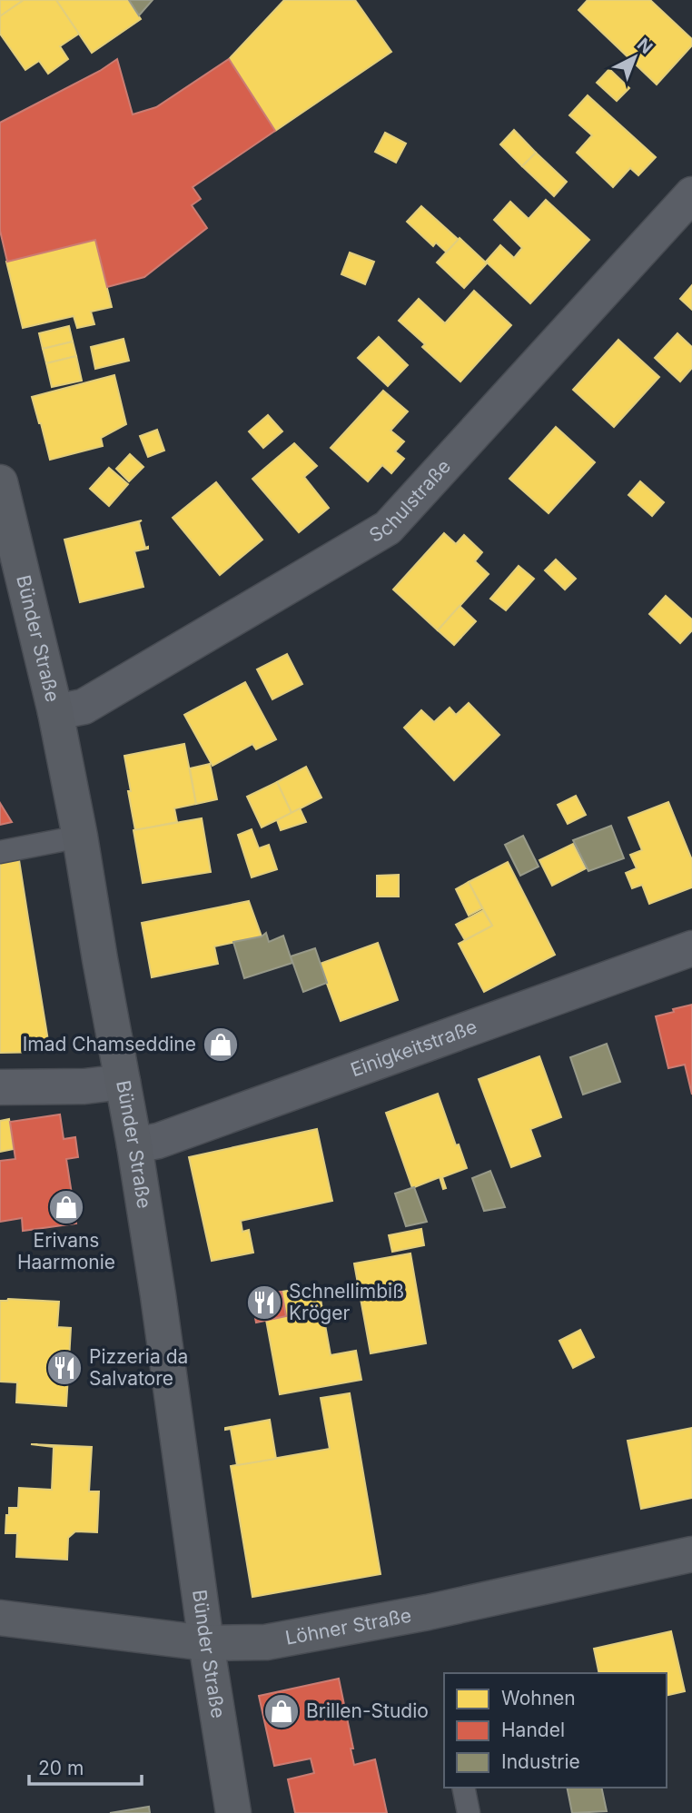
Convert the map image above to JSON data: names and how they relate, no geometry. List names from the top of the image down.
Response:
{
  "streets": {
    "main road": ["Bünder Straße", "Löhner Straße"],
    "street": ["Schulstraße", "Einigkeitstraße"]
  },
  "crossings": [
    ["Schulstraße", "Bünder Straße"],
    ["Bünder Straße", "Einigkeitstraße"],
    ["Bünder Straße", "Löhner Straße"]
  ],
  "places": {
    "shop": ["Imad Chamseddine", "Erivans Haarmonie", "Brillen-Studio"],
    "restaurant": ["Schnellimbiß Kröger", "Pizzeria da Salvatore"]
  },
  "legend": ["Wohnen", "Handel", "Industrie"],
  "scale_bar": "20 m",
  "north": "top right"
}
